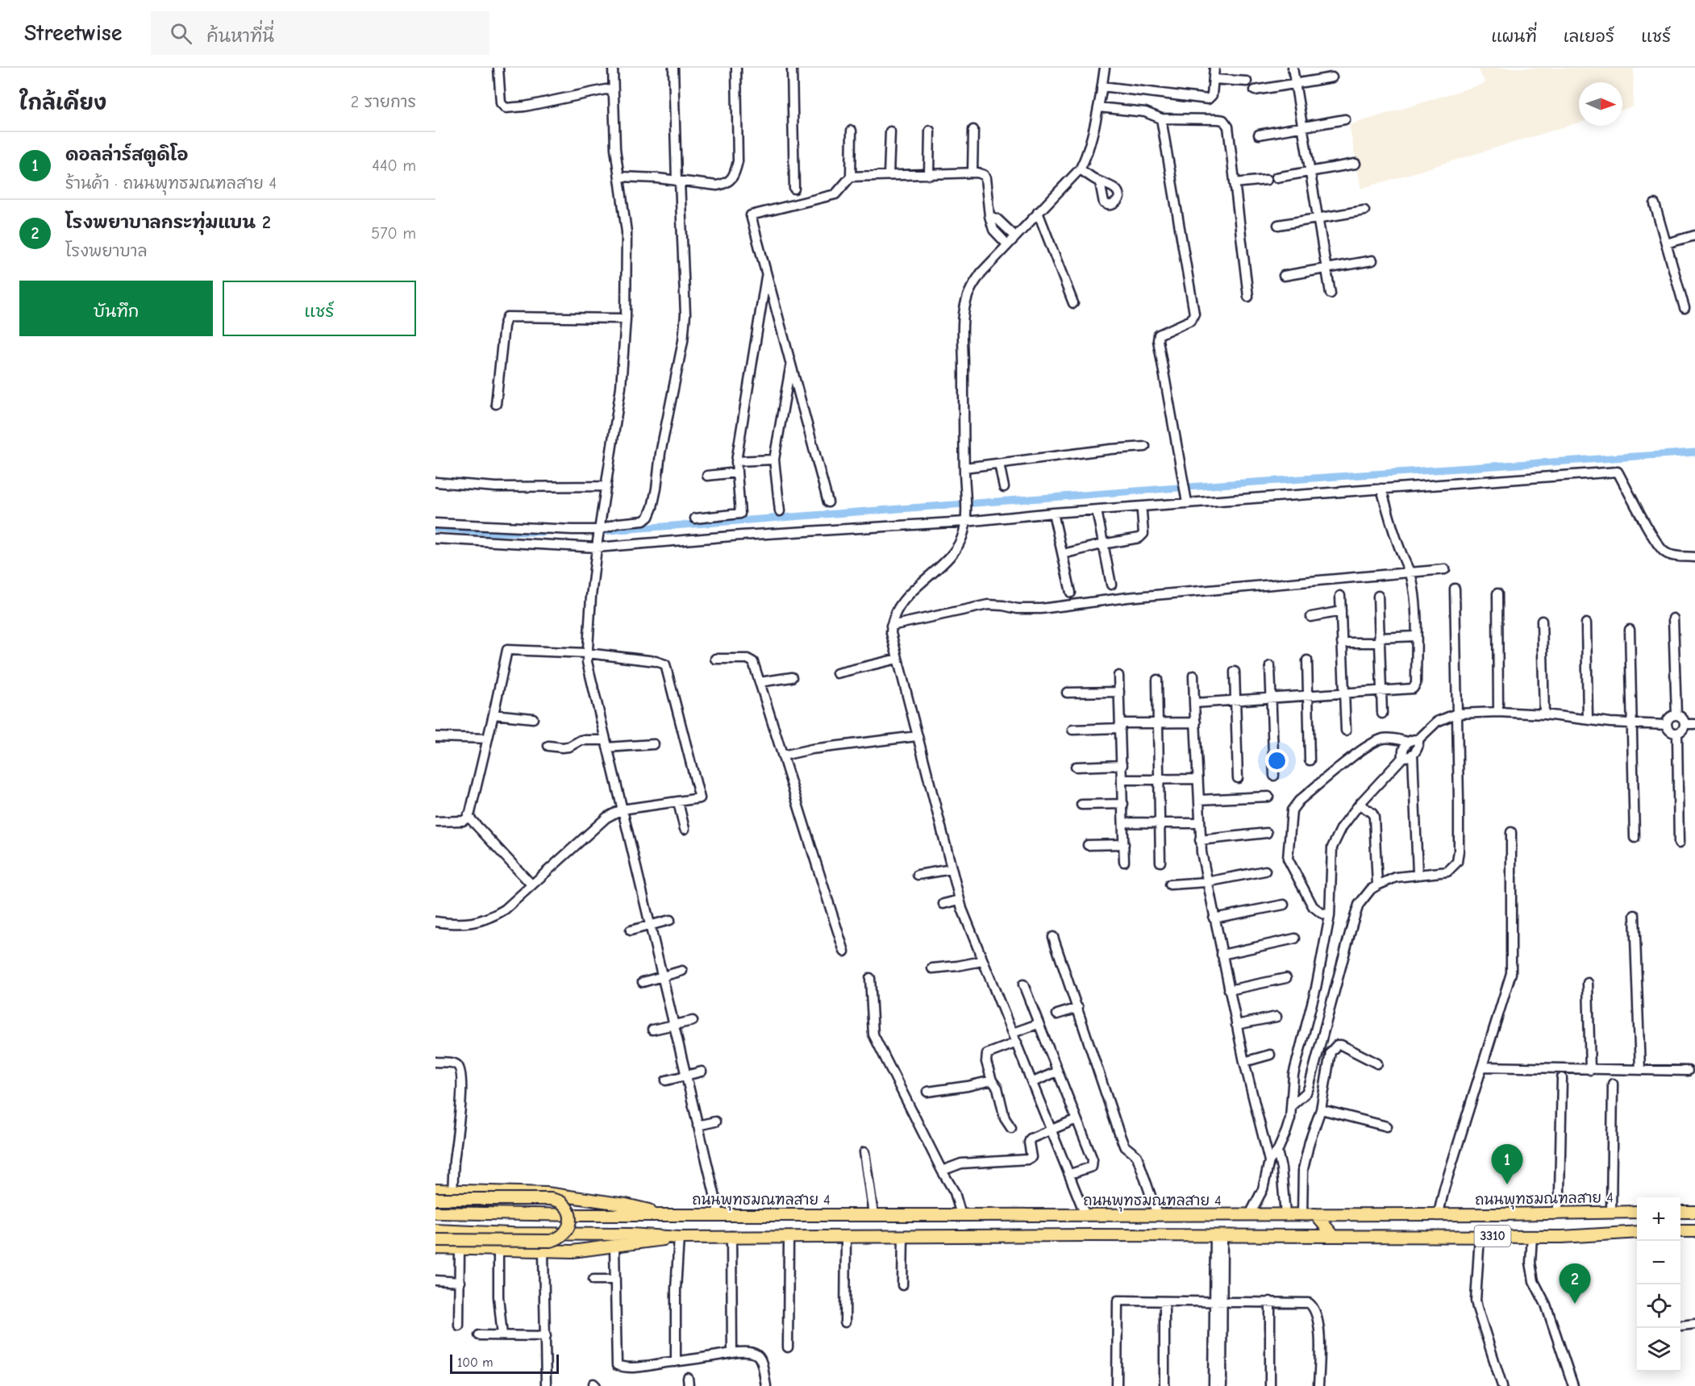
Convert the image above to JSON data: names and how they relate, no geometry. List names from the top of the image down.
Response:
{
  "streets": {
    "main road": ["ถนนพุทธมณฑลสาย 4", "3310"]
  },
  "scale_bar": "100 m",
  "north": "right",
  "page": {
    "header": "Streetwise",
    "search": "ค้นหาที่นี่",
    "nav": ["แผนที่", "เลเยอร์", "แชร์"],
    "heading": ["ใกล้เคียง", "2 รายการ"],
    "list": [
      {
        "mark": "1",
        "name": "ดอลล่าร์สตูดิโอ",
        "note": "ร้านค้า · ถนนพุทธมณฑลสาย 4",
        "value": "440 m"
      },
      {
        "mark": "2",
        "name": "โรงพยาบาลกระทุ่มแบน 2",
        "note": "โรงพยาบาล",
        "value": "570 m"
      }
    ],
    "buttons": ["บันทึก", "แชร์"],
    "pins": ["1", "2"],
    "map_buttons": ["+", "−"],
    "scale": "100 m"
  }
}
